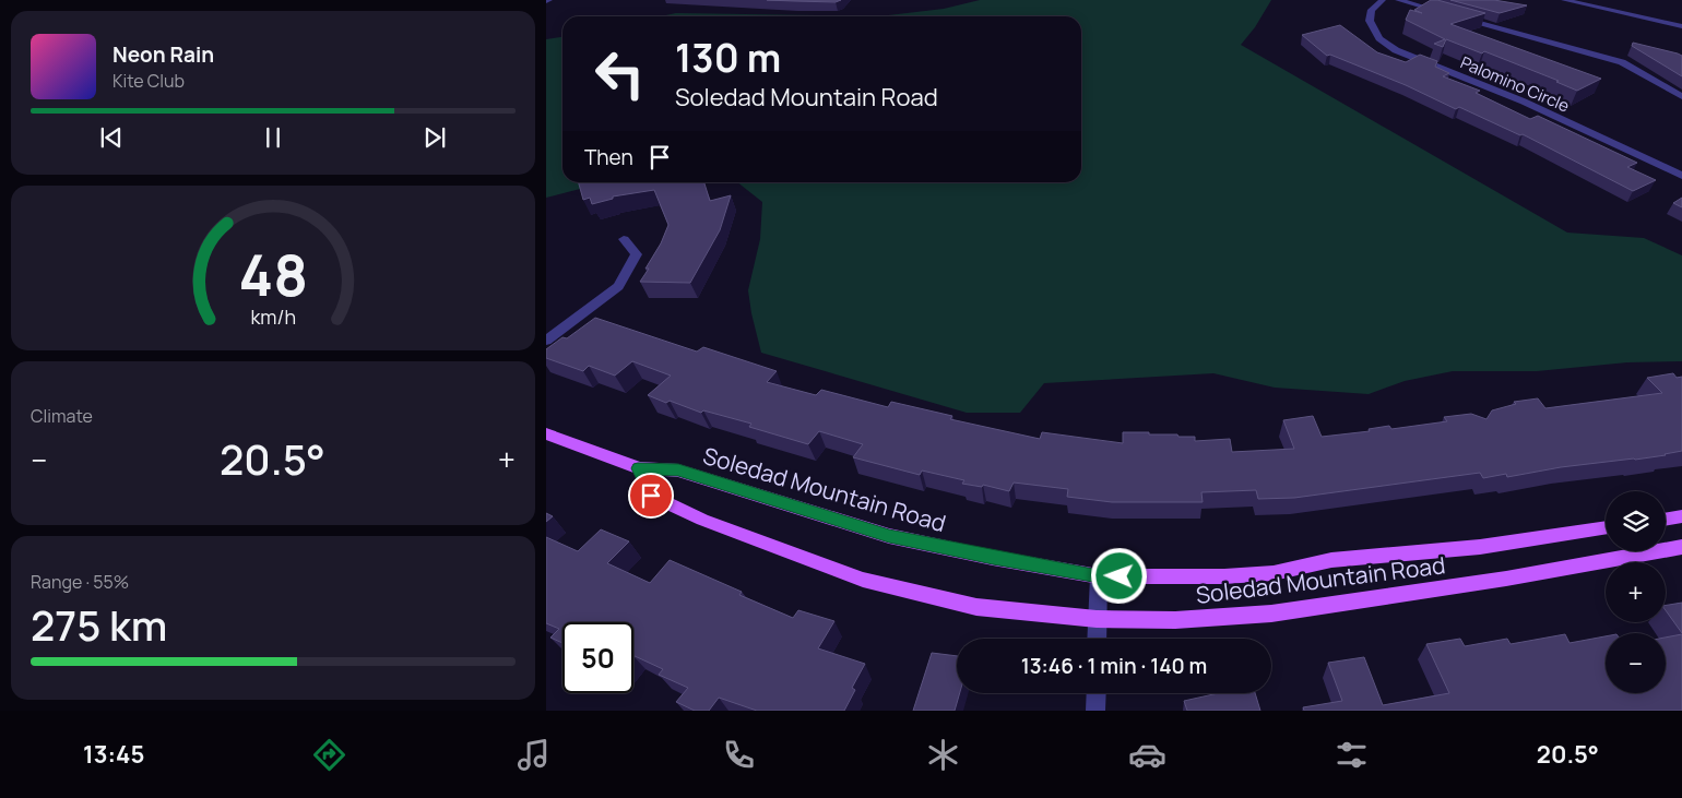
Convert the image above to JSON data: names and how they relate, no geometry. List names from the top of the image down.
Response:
{
  "streets": {
    "main road": ["Soledad Mountain Road"],
    "street": ["Palomino Circle"]
  },
  "page": {
    "turn": ["130 m", "Soledad Mountain Road"],
    "song": ["Neon Rain", "Kite Club"],
    "then": "Then",
    "tile": [
      "Climate",
      ["Range · 55%", "275 km"]
    ],
    "heat": ["−", "20.5°", "+"],
    "map_buttons": ["+", "−"],
    "limit": "50",
    "trip": "13:46 · 1 min · 140 m",
    "tabs": ["13:45", "20.5°"],
    "gauge": ["48", "km/h"]
  }
}
